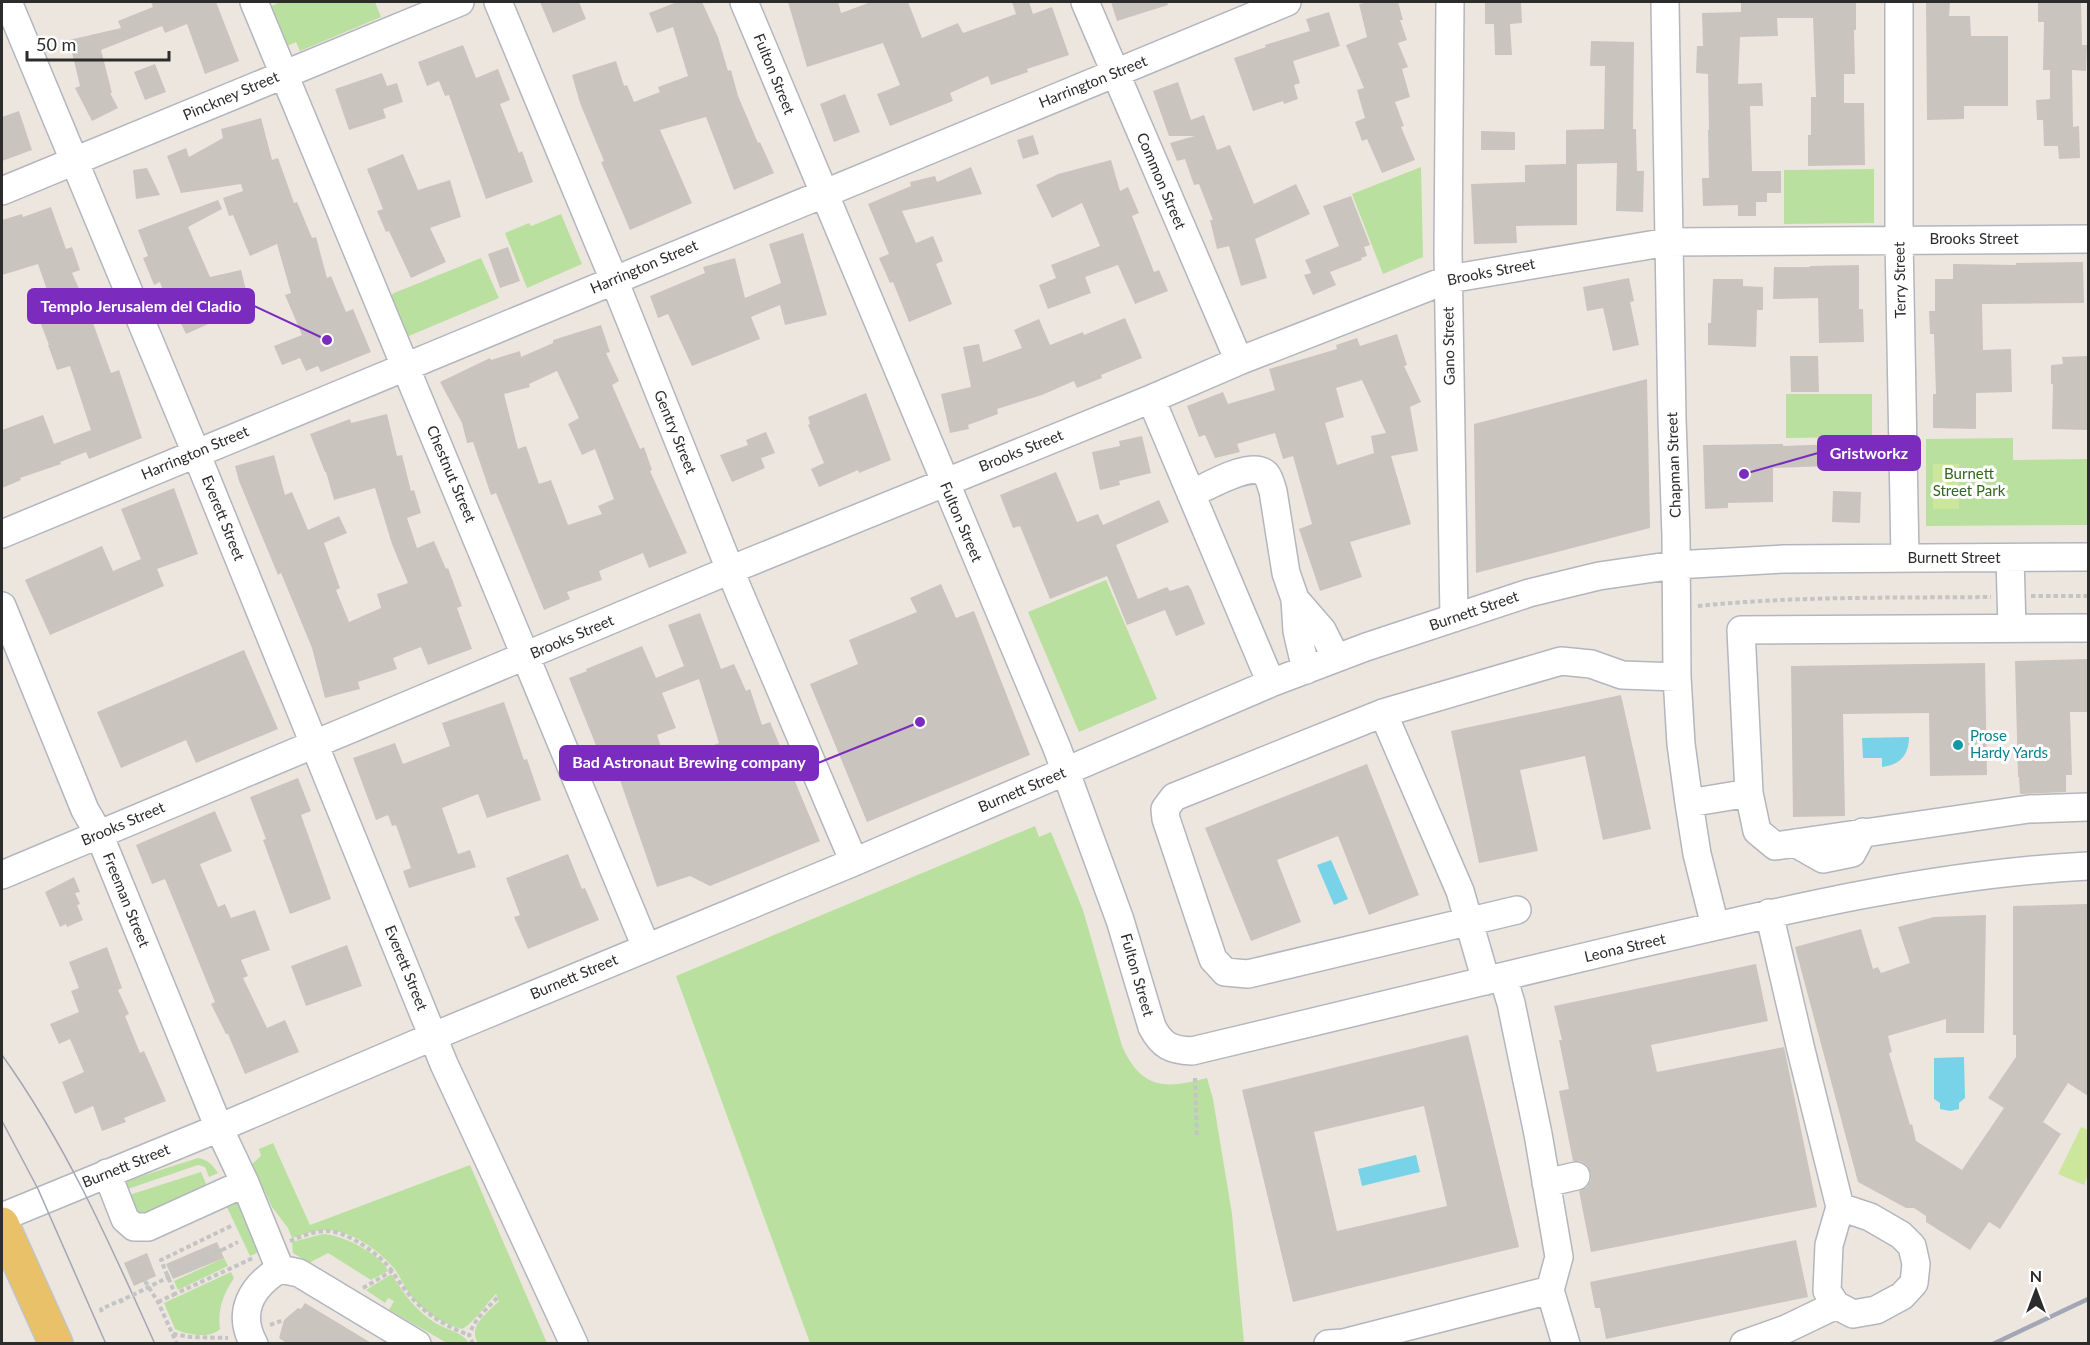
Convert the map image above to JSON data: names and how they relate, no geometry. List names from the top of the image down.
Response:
{
  "streets": {
    "street": [
      "Fulton Street",
      "Harrington Street",
      "Pinckney Street",
      "Common Street",
      "Brooks Street",
      "Terry Street",
      "Gano Street",
      "Gentry Street",
      "Chapman Street",
      "Chestnut Street",
      "Everett Street",
      "Burnett Street",
      "Freeman Street",
      "Leona Street"
    ]
  },
  "crossings": [
    ["Fulton Street", "Harrington Street"],
    ["Fulton Street", "Brooks Street"],
    ["Fulton Street", "Burnett Street"],
    ["Fulton Street", "Leona Street"],
    ["Harrington Street", "Common Street"],
    ["Harrington Street", "Gentry Street"],
    ["Harrington Street", "Chestnut Street"],
    ["Harrington Street", "Everett Street"],
    ["Pinckney Street", "Chestnut Street"],
    ["Pinckney Street", "Everett Street"],
    ["Common Street", "Brooks Street"],
    ["Brooks Street", "Terry Street"],
    ["Brooks Street", "Gano Street"],
    ["Brooks Street", "Gentry Street"],
    ["Brooks Street", "Chapman Street"],
    ["Brooks Street", "Chestnut Street"],
    ["Brooks Street", "Everett Street"],
    ["Brooks Street", "Freeman Street"],
    ["Terry Street", "Burnett Street"],
    ["Gano Street", "Burnett Street"],
    ["Gentry Street", "Burnett Street"],
    ["Chapman Street", "Burnett Street"],
    ["Chapman Street", "Leona Street"],
    ["Chestnut Street", "Burnett Street"],
    ["Everett Street", "Burnett Street"],
    ["Burnett Street", "Freeman Street"]
  ],
  "parks": ["Burnett Street Park"],
  "places": [
    "Templo Jerusalem del Cladio",
    "Gristworkz",
    "Bad Astronaut Brewing company",
    "Prose Hardy Yards"
  ],
  "scale_bar": "50 m",
  "north": "top"
}
